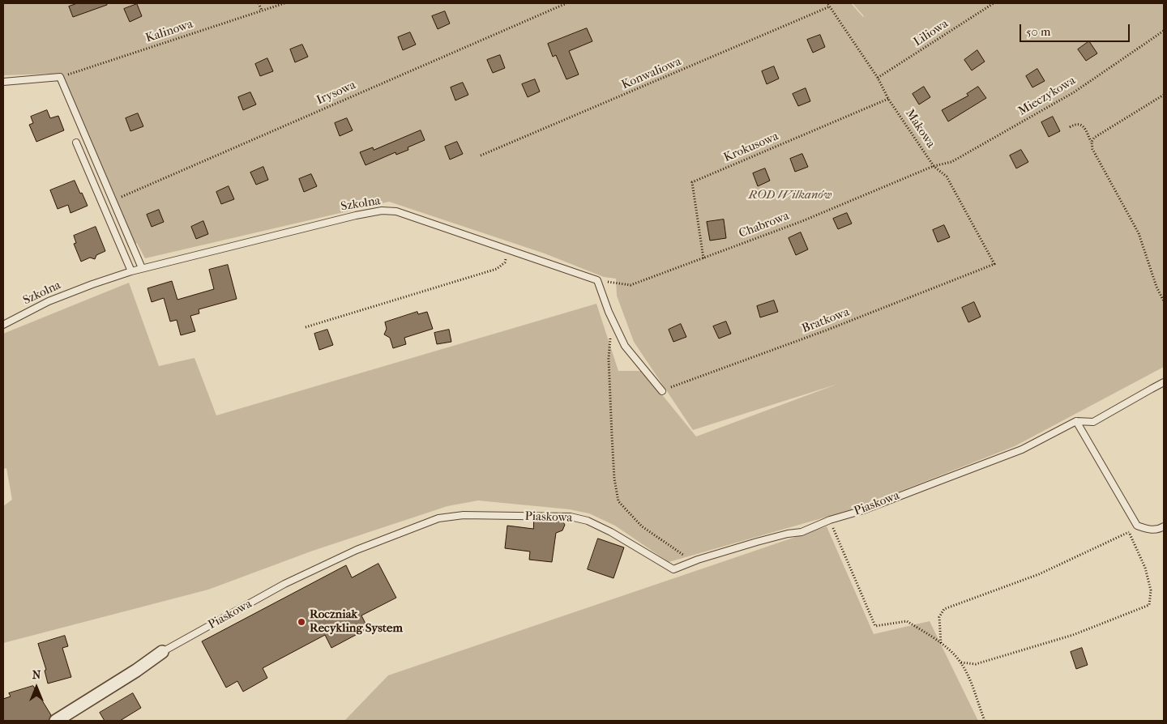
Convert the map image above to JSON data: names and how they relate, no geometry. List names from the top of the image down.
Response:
{
  "streets": {
    "street": ["Piaskowa"],
    "lane": ["Szkolna"],
    "path": [
      "Kalinowa",
      "Liliowa",
      "Konwaliowa",
      "Irysowa",
      "Mieczykowa",
      "Makowa",
      "Krokusowa",
      "Chabrowa",
      "Bratkowa"
    ]
  },
  "crossings": [
    ["Liliowa", "Makowa"],
    ["Konwaliowa", "Makowa"],
    ["Mieczykowa", "Makowa"],
    ["Mieczykowa", "Chabrowa"],
    ["Makowa", "Krokusowa"],
    ["Makowa", "Chabrowa"],
    ["Makowa", "Bratkowa"],
    ["Krokusowa", "Chabrowa"],
    ["Szkolna", "Chabrowa"]
  ],
  "parks": ["ROD Wilkanów"],
  "places": ["Roczniak Recykling System"],
  "scale_bar": "50 m",
  "north": "top"
}
